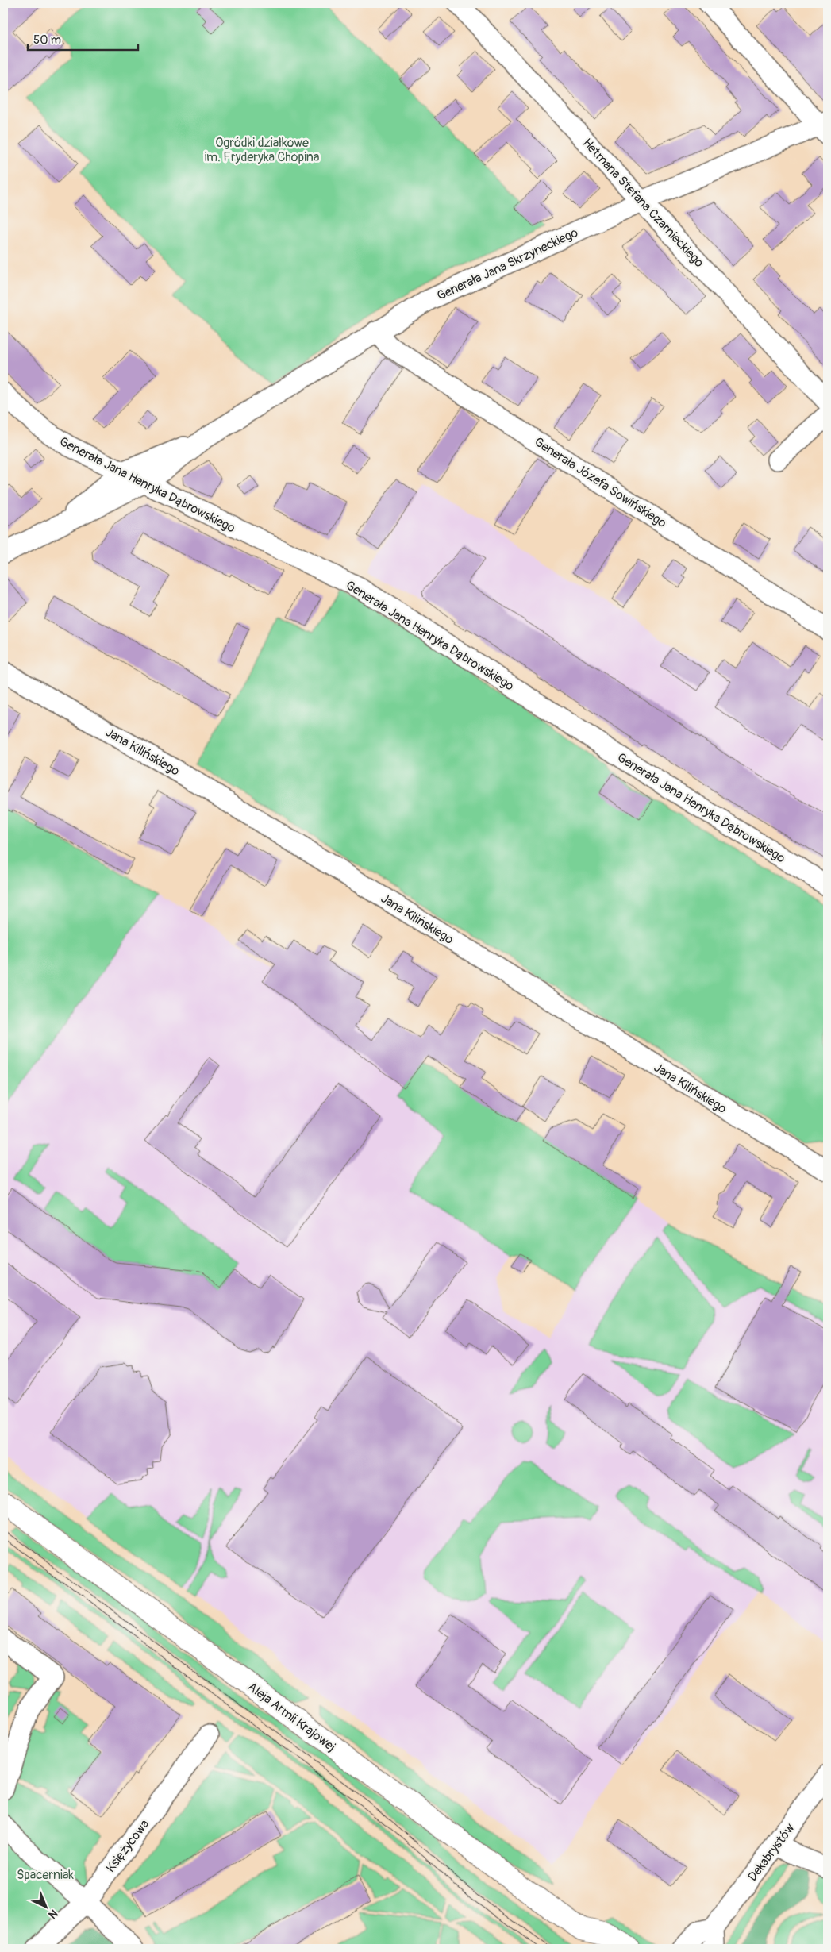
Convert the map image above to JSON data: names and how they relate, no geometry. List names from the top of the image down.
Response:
{
  "streets": {
    "main road": ["Aleja Armii Krajowej"],
    "street": [
      "Hetmana Stefana Czarnieckiego",
      "Generała Jana Skrzyneckiego",
      "Generała Józefa Sowińskiego",
      "Generała Jana Henryka Dąbrowskiego",
      "Jana Kilińskiego",
      "Księżycowa",
      "Dekabrystów"
    ]
  },
  "crossings": [
    ["Hetmana Stefana Czarnieckiego", "Generała Jana Skrzyneckiego"],
    ["Generała Jana Skrzyneckiego", "Generała Józefa Sowińskiego"],
    ["Generała Jana Skrzyneckiego", "Generała Jana Henryka Dąbrowskiego"]
  ],
  "parks": ["Ogródki działkowe im. Fryderyka Chopina", "Spacerniak"],
  "scale_bar": "50 m",
  "north": "bottom right"
}
